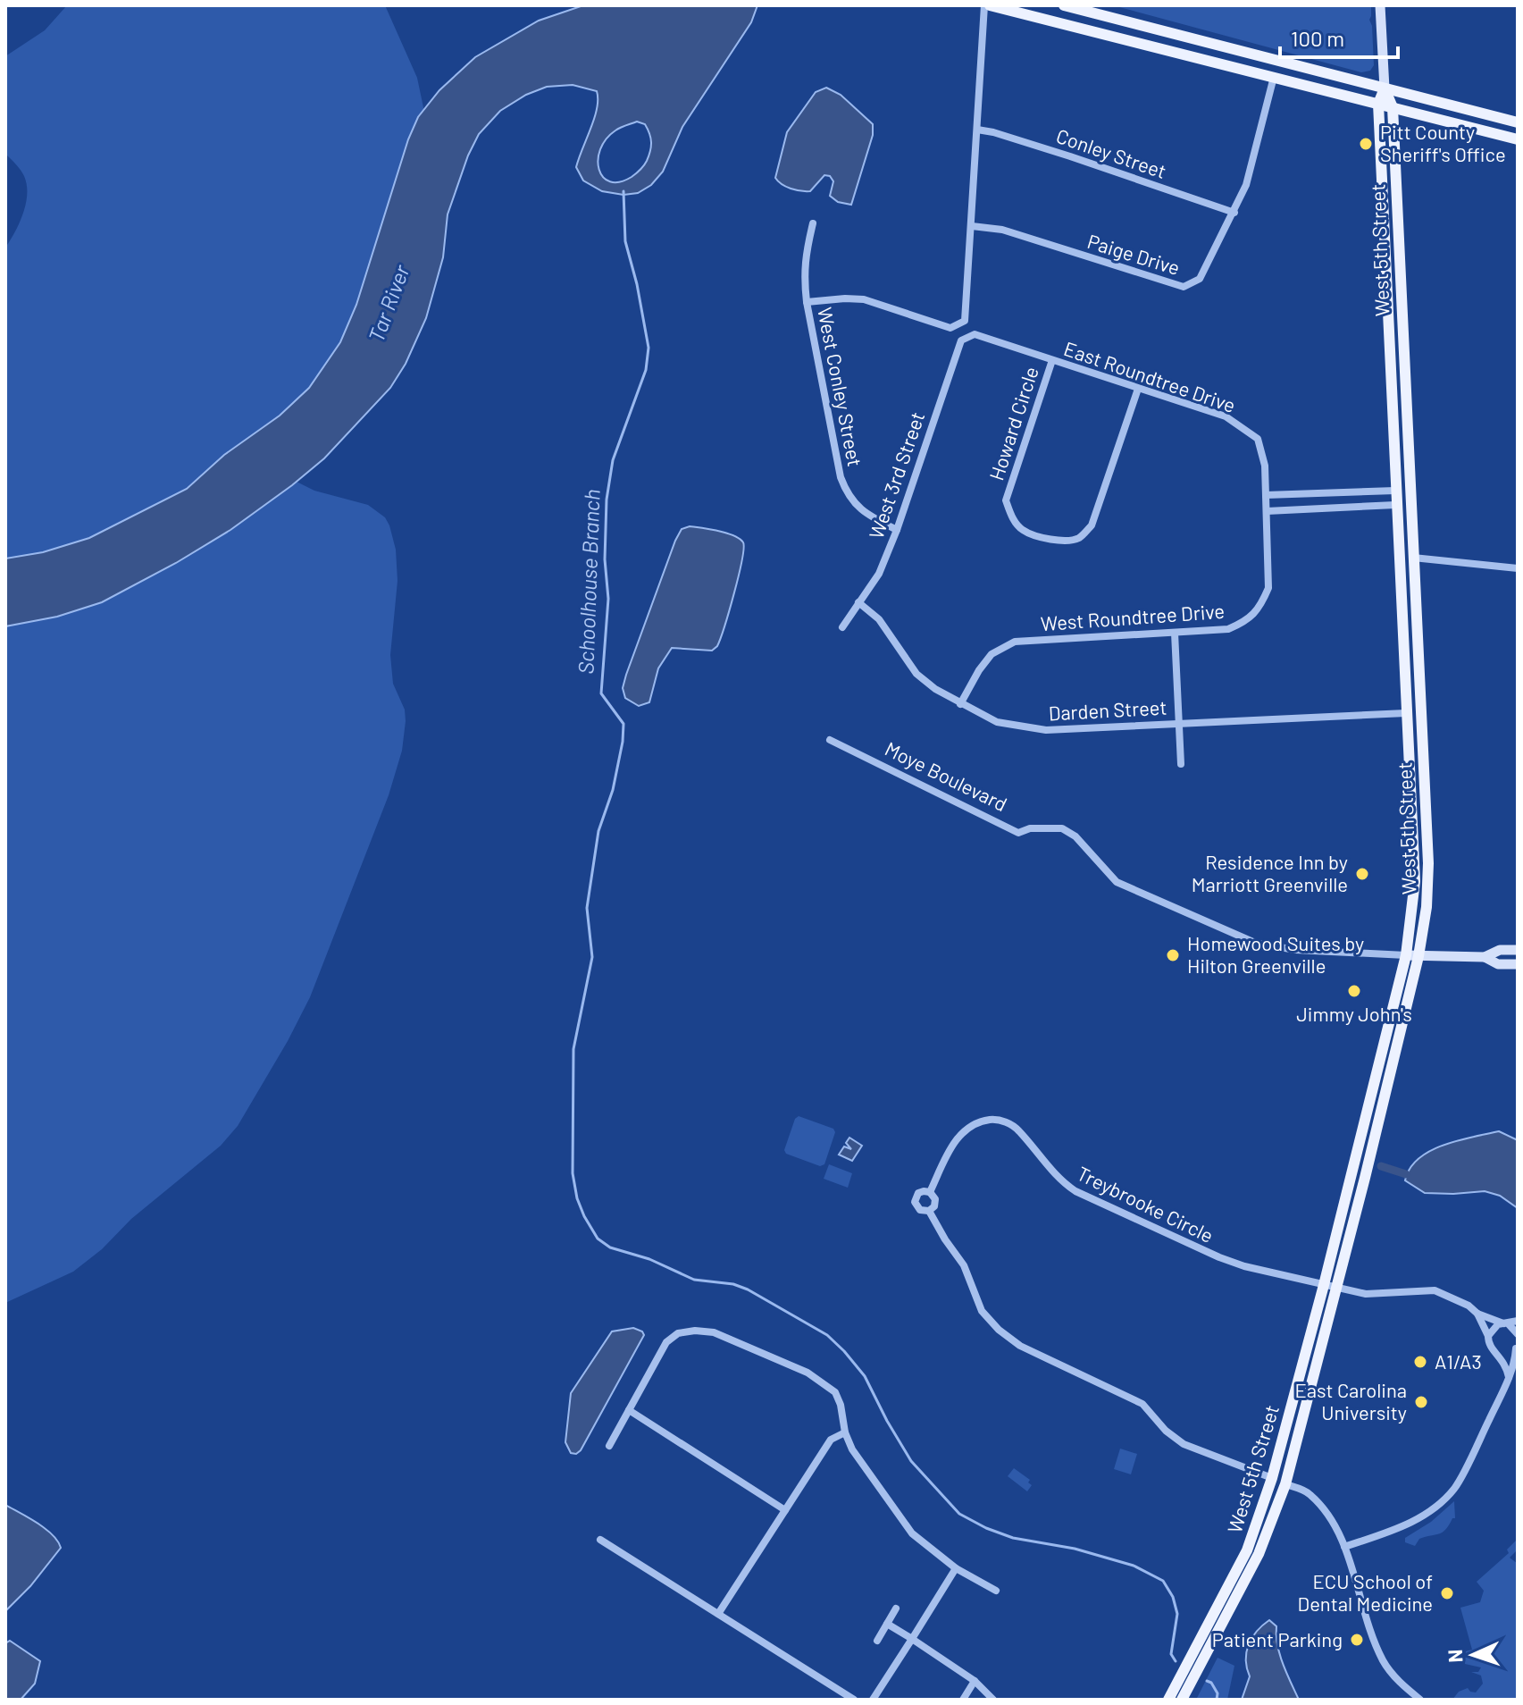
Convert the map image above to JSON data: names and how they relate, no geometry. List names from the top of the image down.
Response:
{
  "streets": {
    "main road": ["West 5th Street"],
    "street": [
      "Conley Street",
      "Paige Drive",
      "East Roundtree Drive",
      "West Conley Street",
      "Howard Circle",
      "West 3rd Street",
      "West Roundtree Drive",
      "Darden Street",
      "Moye Boulevard",
      "Treybrooke Circle"
    ]
  },
  "crossings": [
    ["Conley Street", "Paige Drive"],
    ["West 5th Street", "Darden Street"],
    ["West 5th Street", "Moye Boulevard"],
    ["West 5th Street", "Treybrooke Circle"],
    ["East Roundtree Drive", "Howard Circle"],
    ["East Roundtree Drive", "West 3rd Street"],
    ["East Roundtree Drive", "West Roundtree Drive"],
    ["West Conley Street", "West 3rd Street"],
    ["West 3rd Street", "Darden Street"],
    ["West Roundtree Drive", "Darden Street"]
  ],
  "water": ["Tar River", "Schoolhouse Branch"],
  "places": [
    "Pitt County Sheriff's Office",
    "Residence Inn by Marriott Greenville",
    "Homewood Suites by Hilton Greenville",
    "Jimmy John's",
    "A1/A3",
    "East Carolina University",
    "ECU School of Dental Medicine",
    "Patient Parking"
  ],
  "scale_bar": "100 m",
  "north": "left"
}
